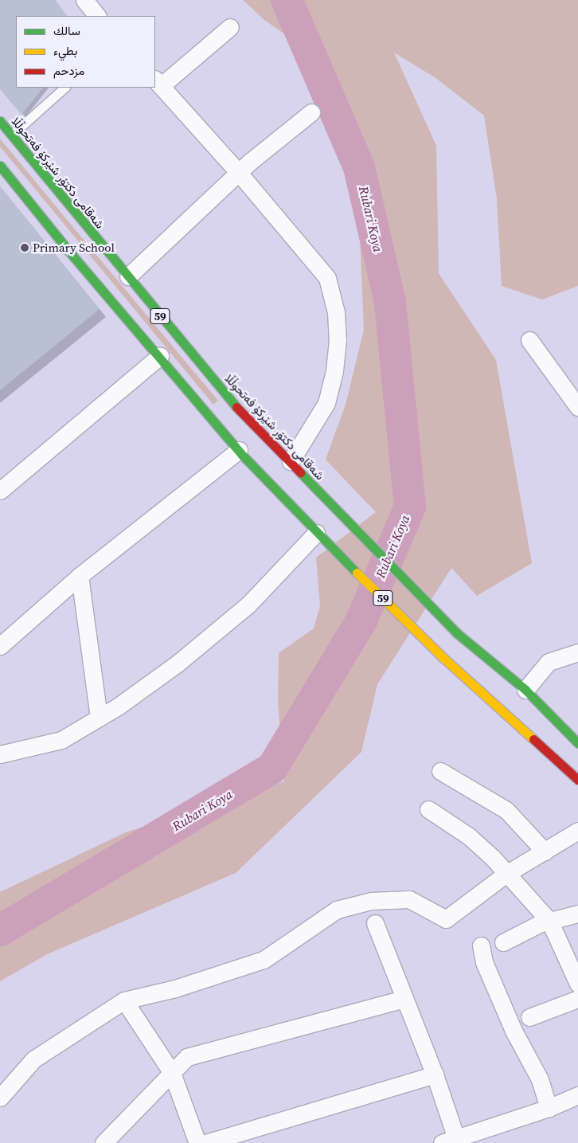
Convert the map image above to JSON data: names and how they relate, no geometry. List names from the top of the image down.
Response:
{
  "streets": {
    "main road": ["شەقامی دکتۆر شێرکۆ فەتحوڵڵا", "59"]
  },
  "crossings": [
    ["شەقامی دکتۆر شێرکۆ فەتحوڵڵا", "59"]
  ],
  "water": ["Rubari Koya"],
  "places": ["Primary School"],
  "legend": ["سالك", "بطيء", "مزدحم"]
}
